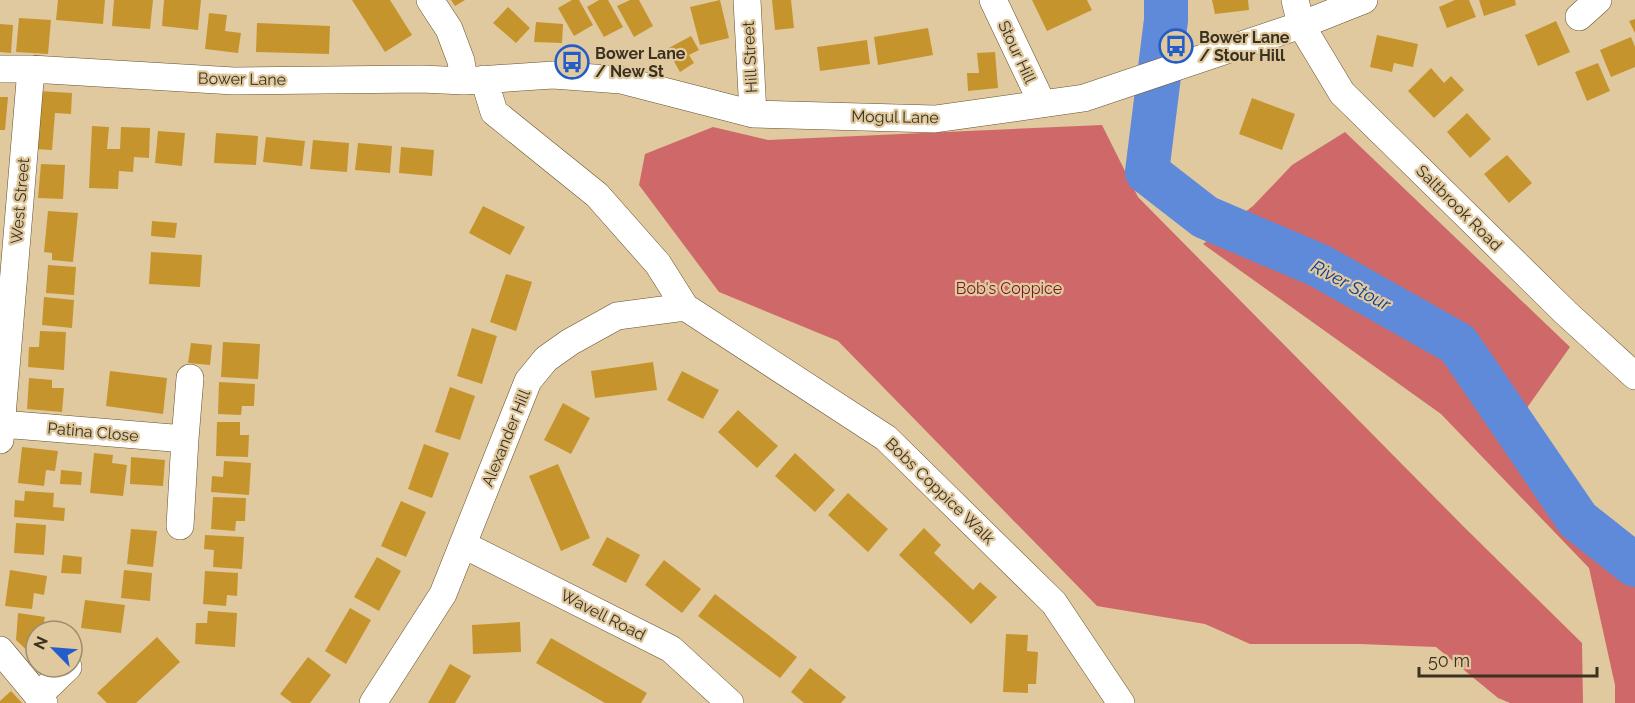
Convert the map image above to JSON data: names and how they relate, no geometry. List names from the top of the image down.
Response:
{
  "streets": {
    "street": [
      "Stour Hill",
      "Hill Street",
      "Bower Lane",
      "Mogul Lane",
      "West Street",
      "Saltbrook Road",
      "Patina Close",
      "Alexander Hill",
      "Bobs Coppice Walk",
      "Wavell Road"
    ]
  },
  "crossings": [
    ["Stour Hill", "Mogul Lane"],
    ["Hill Street", "Mogul Lane"],
    ["Bower Lane", "Mogul Lane"],
    ["Bower Lane", "West Street"],
    ["Mogul Lane", "Saltbrook Road"],
    ["West Street", "Patina Close"],
    ["Alexander Hill", "Bobs Coppice Walk"],
    ["Alexander Hill", "Wavell Road"]
  ],
  "water": ["River Stour"],
  "parks": ["Bob's Coppice"],
  "places": {
    "bus stop": ["Bower Lane / Stour Hill", "Bower Lane / New St"]
  },
  "scale_bar": "50 m",
  "north": "top left"
}
